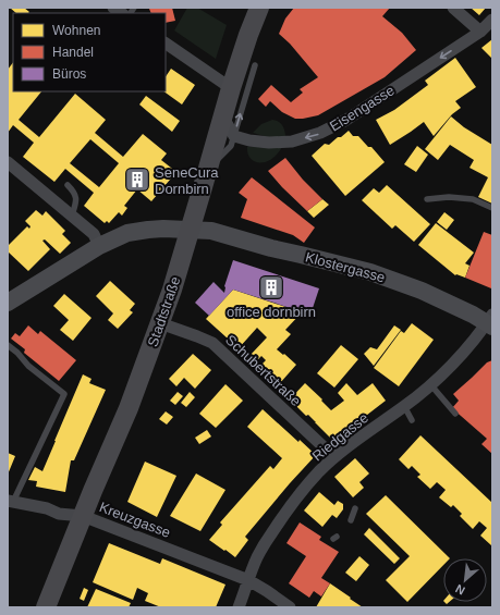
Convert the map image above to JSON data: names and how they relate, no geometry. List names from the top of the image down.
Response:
{
  "streets": {
    "main road": ["Stadtstraße"],
    "street": [
      "Eisengasse",
      "Klostergasse",
      "Schubertstraße",
      "Riedgasse",
      "Kreuzgasse"
    ]
  },
  "crossings": [
    ["Klostergasse", "Stadtstraße"],
    ["Klostergasse", "Riedgasse"],
    ["Stadtstraße", "Schubertstraße"],
    ["Stadtstraße", "Kreuzgasse"],
    ["Schubertstraße", "Riedgasse"],
    ["Riedgasse", "Kreuzgasse"]
  ],
  "one_way": ["Eisengasse"],
  "places": {
    "building": ["SeneCura Dornbirn", "office dornbirn"]
  },
  "legend": ["Wohnen", "Handel", "Büros"],
  "north": "bottom left"
}
